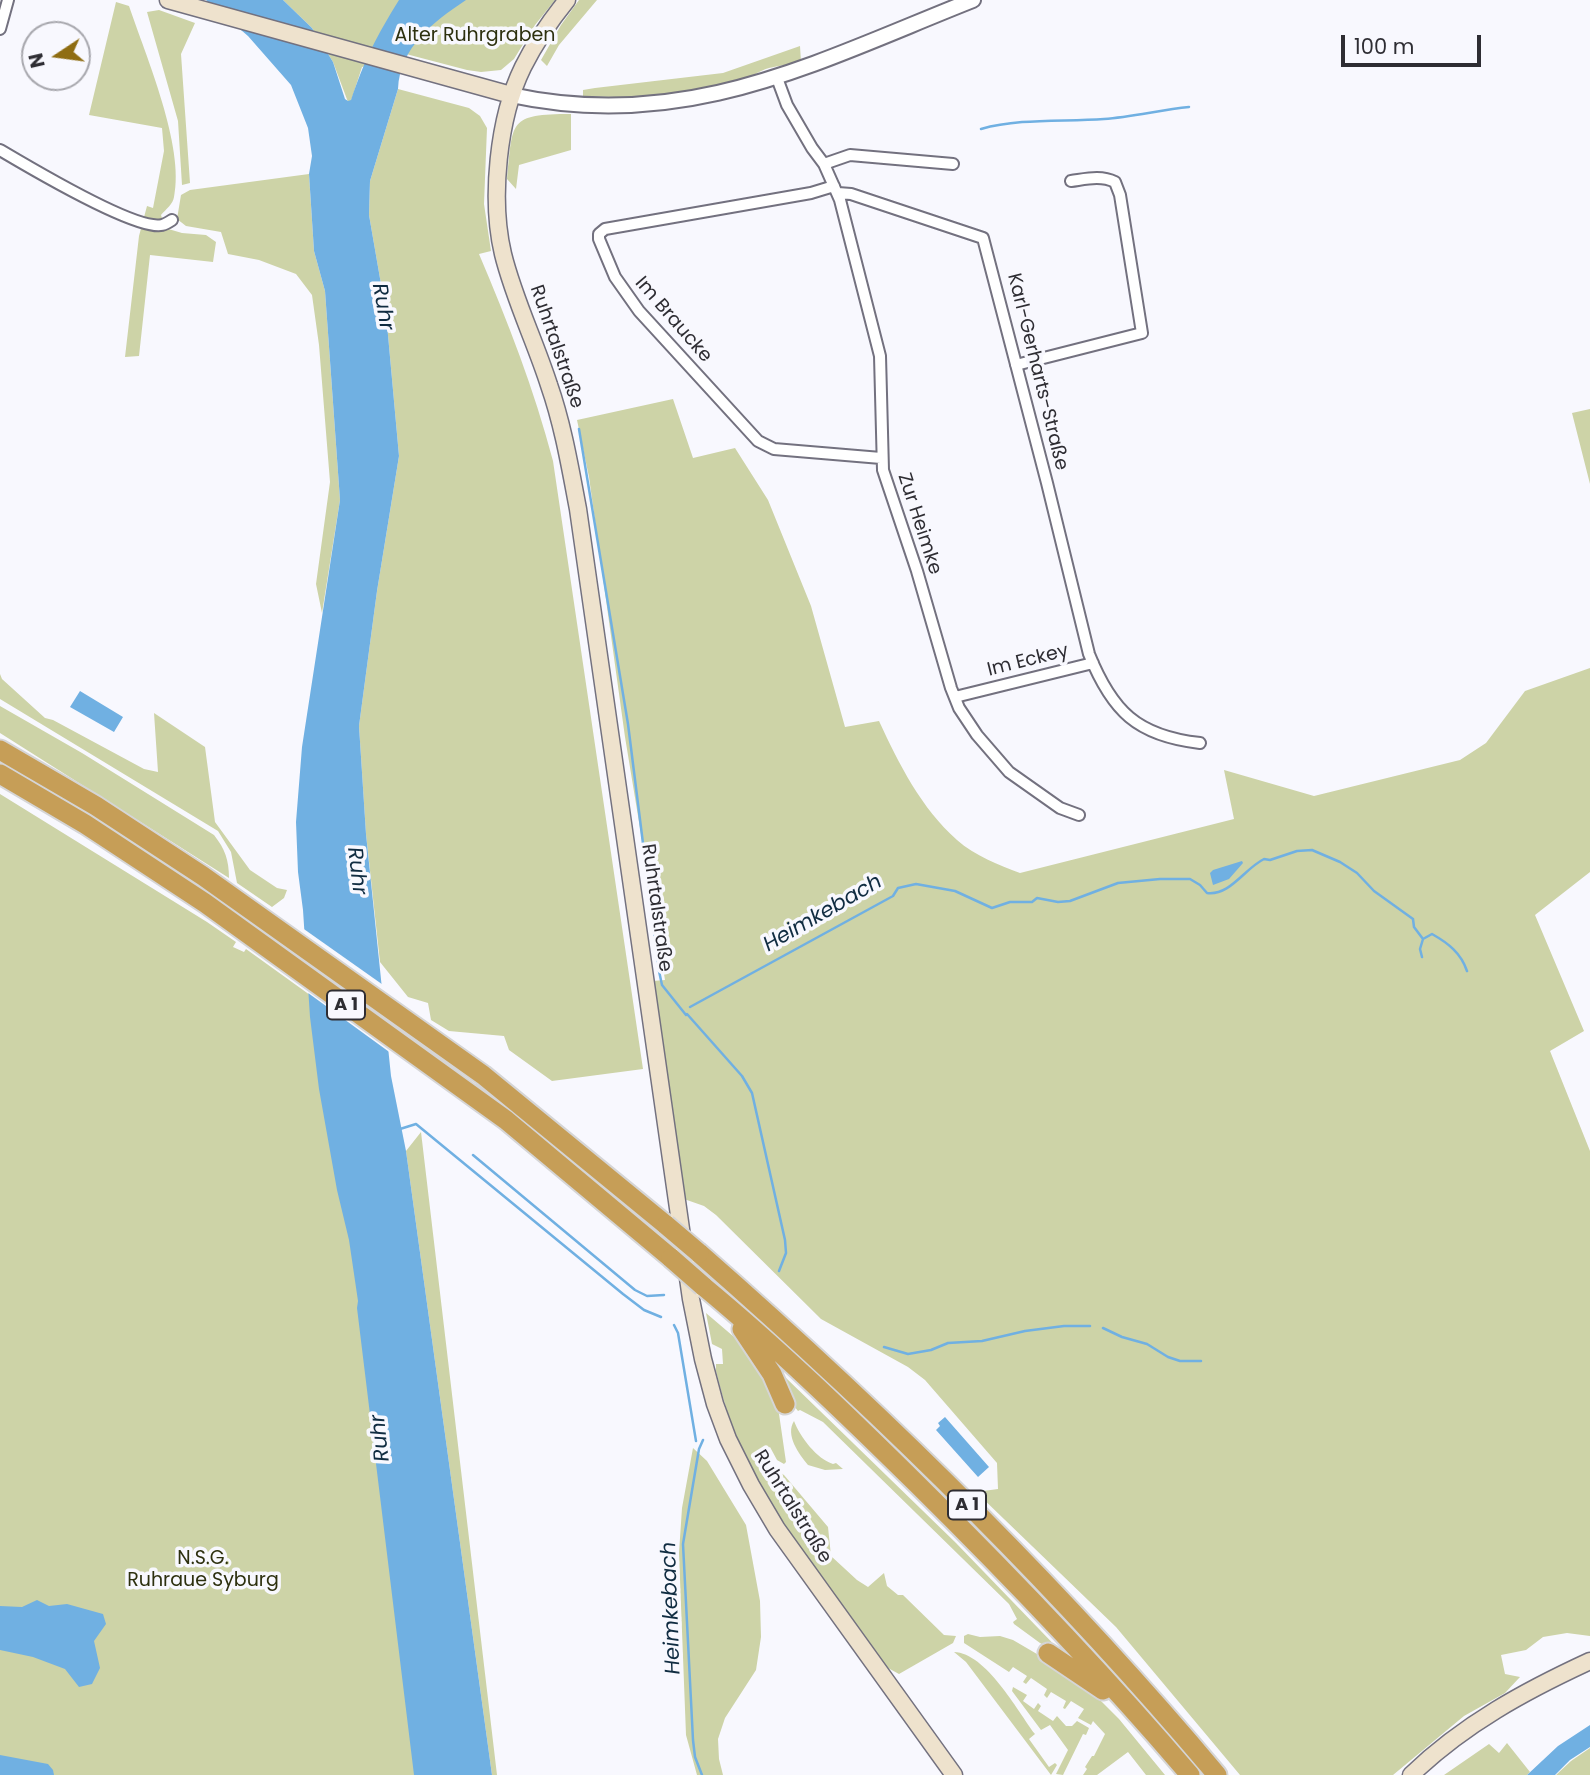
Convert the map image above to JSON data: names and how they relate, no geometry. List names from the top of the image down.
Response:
{
  "streets": {
    "highway": ["A 1"],
    "main road": ["Ruhrtalstraße"],
    "street": [
      "Im Braucke",
      "Karl-Gerharts-Straße",
      "Zur Heimke",
      "Im Eckey"
    ]
  },
  "crossings": [
    ["Im Braucke", "Karl-Gerharts-Straße"],
    ["Im Braucke", "Zur Heimke"],
    ["Karl-Gerharts-Straße", "Zur Heimke"],
    ["Karl-Gerharts-Straße", "Im Eckey"],
    ["Zur Heimke", "Im Eckey"]
  ],
  "water": ["Ruhr", "Heimkebach"],
  "parks": ["Alter Ruhrgraben", "N.S.G. Ruhraue Syburg"],
  "scale_bar": "100 m",
  "north": "left"
}
